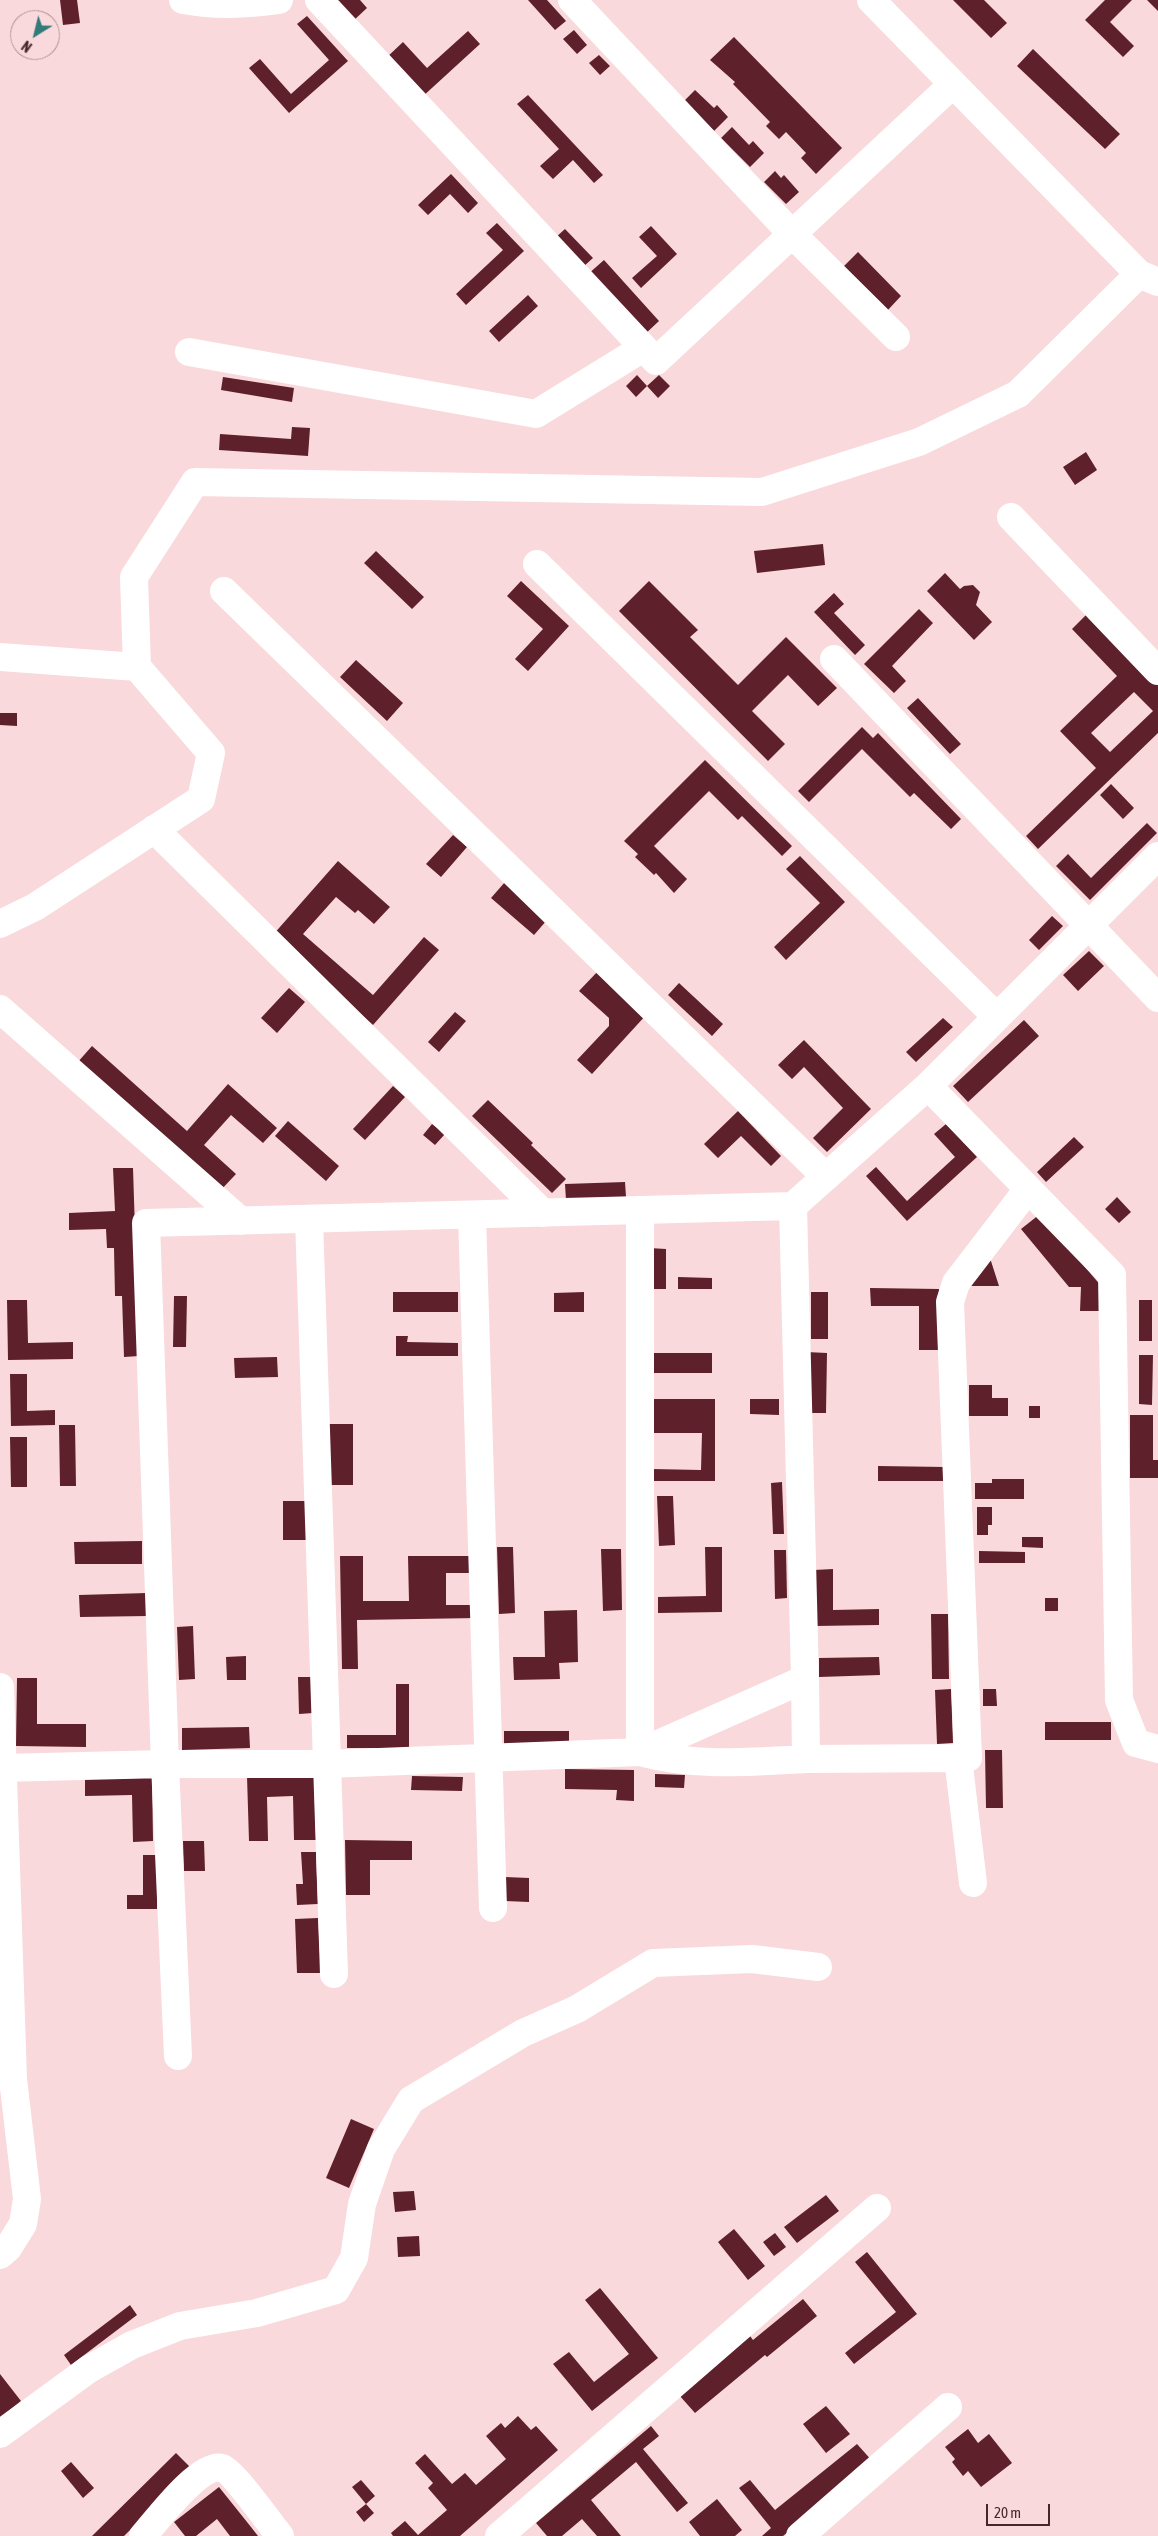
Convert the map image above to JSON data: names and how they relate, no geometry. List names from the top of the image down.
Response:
{
  "scale_bar": "20 m",
  "north": "bottom left"
}
